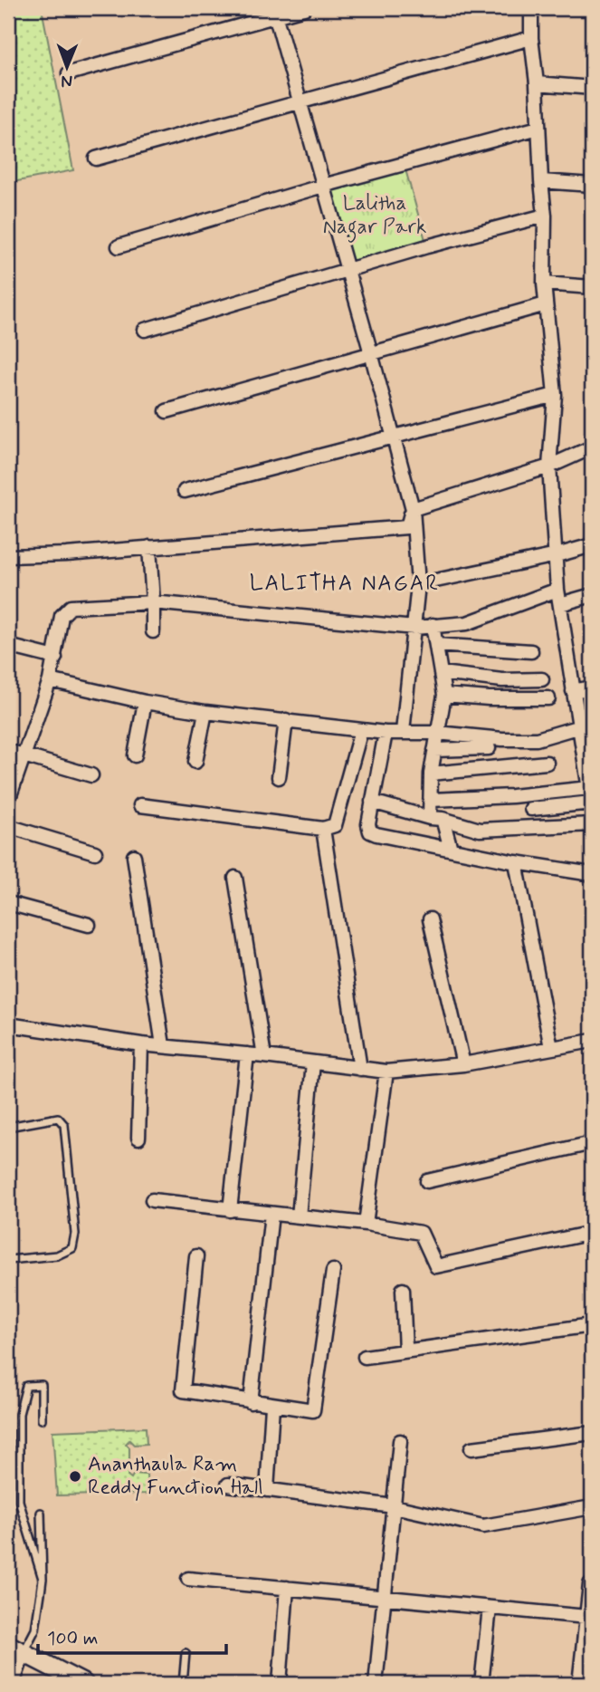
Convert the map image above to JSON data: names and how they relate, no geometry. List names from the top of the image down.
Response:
{
  "districts": ["LALITHA NAGAR"],
  "parks": ["Lalitha Nagar Park"],
  "places": ["Ananthaula Ram Reddy Function Hall"],
  "scale_bar": "100 m",
  "north": "bottom"
}
